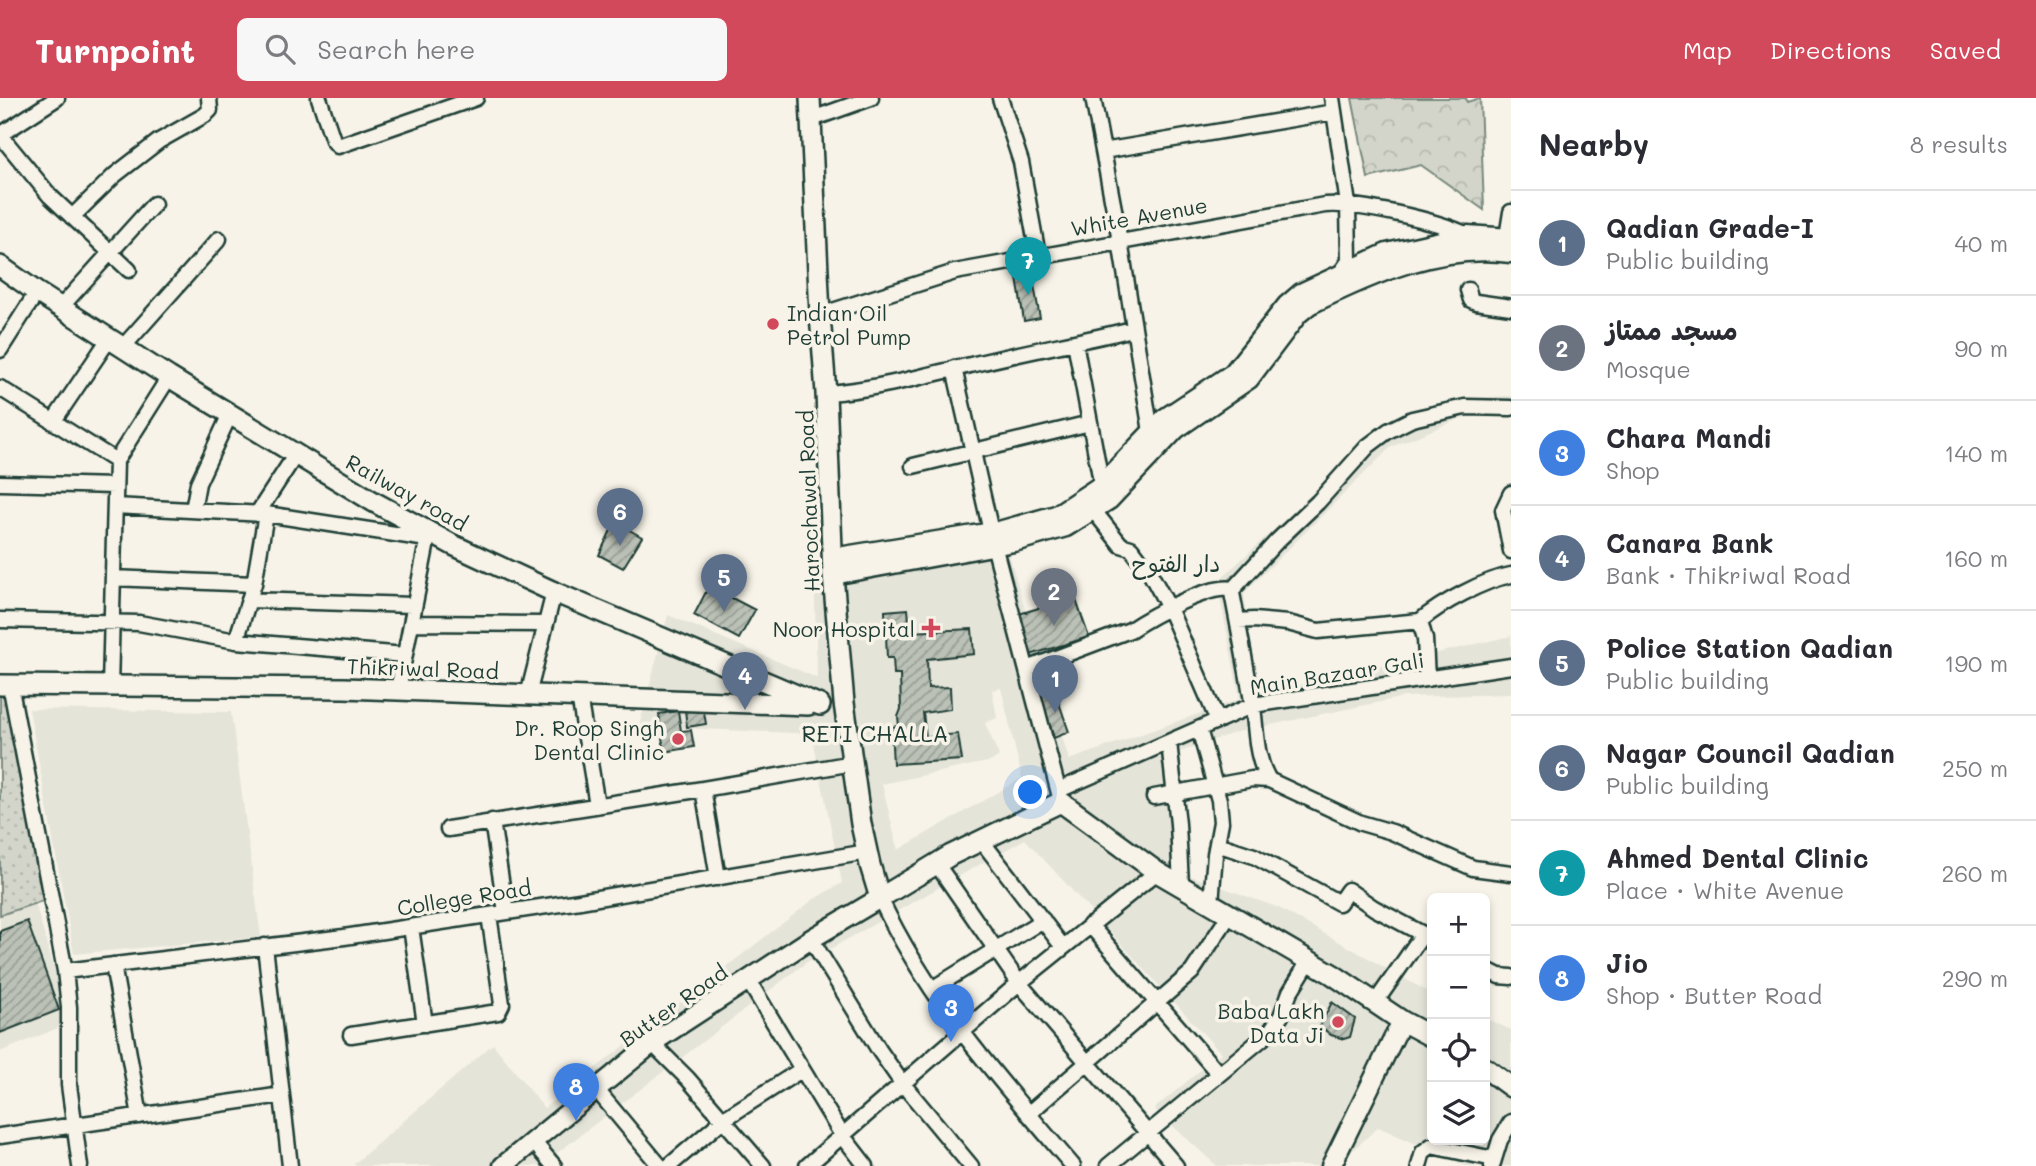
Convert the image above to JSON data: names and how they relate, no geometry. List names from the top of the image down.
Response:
{
  "streets": {
    "main road": ["Railway road", "Harochawal Road", "Thikriwal Road"],
    "street": [
      "White Avenue",
      "Main Bazaar Gali",
      "College Road",
      "Butter Road"
    ]
  },
  "crossings": [
    ["White Avenue", "Harochawal Road"],
    ["Railway road", "Thikriwal Road"],
    ["Harochawal Road", "Thikriwal Road"],
    ["Harochawal Road", "College Road"],
    ["Harochawal Road", "Butter Road"]
  ],
  "districts": ["دار الفتوح", "RETI CHALLA"],
  "places": {
    "other": ["Indian Oil Petrol Pump", "Dr. Roop Singh Dental Clinic", "Baba Lakh Data Ji"],
    "health": ["Noor Hospital"]
  },
  "page": {
    "header": "Turnpoint",
    "search": "Search here",
    "nav": ["Map", "Directions", "Saved"],
    "heading": ["Nearby", "8 results"],
    "list": [
      {
        "mark": "1",
        "name": "Qadian Grade-I",
        "note": "Public building",
        "value": "40 m"
      },
      {
        "mark": "2",
        "name": "مسجد ممتاز",
        "note": "Mosque",
        "value": "90 m"
      },
      {
        "mark": "3",
        "name": "Chara Mandi",
        "note": "Shop",
        "value": "140 m"
      },
      {
        "mark": "4",
        "name": "Canara Bank",
        "note": "Bank · Thikriwal Road",
        "value": "160 m"
      },
      {
        "mark": "5",
        "name": "Police Station Qadian",
        "note": "Public building",
        "value": "190 m"
      },
      {
        "mark": "6",
        "name": "Nagar Council Qadian",
        "note": "Public building",
        "value": "250 m"
      },
      {
        "mark": "7",
        "name": "Ahmed Dental Clinic",
        "note": "Place · White Avenue",
        "value": "260 m"
      },
      {
        "mark": "8",
        "name": "Jio",
        "note": "Shop · Butter Road",
        "value": "290 m"
      }
    ],
    "pins": [
      "7",
      "6",
      "5",
      "2",
      "4",
      "1",
      "3",
      "8"
    ],
    "map_buttons": ["+", "−"]
  }
}
